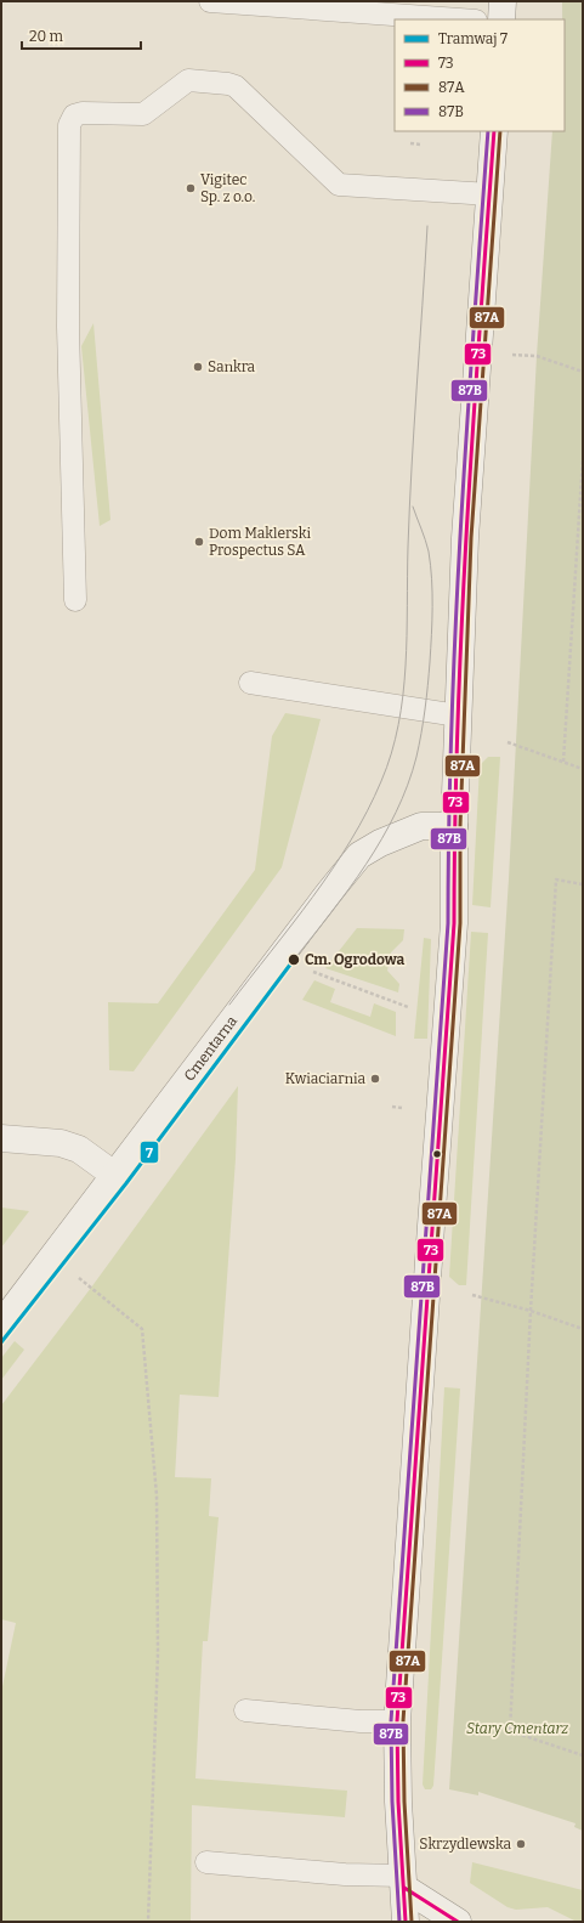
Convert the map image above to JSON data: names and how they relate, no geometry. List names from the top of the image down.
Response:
{
  "streets": {
    "main road": ["Cmentarna"]
  },
  "parks": ["Stary Cmentarz"],
  "places": [
    "Vigitec Sp. z o.o.",
    "Sankra",
    "Dom Maklerski Prospectus SA",
    "Cm. Ogrodowa",
    "Kwiaciarnia",
    "Skrzydlewska"
  ],
  "lines": [
    "transit line 73",
    "transit line 87A",
    "transit line 87B",
    "tram line 7"
  ],
  "legend": [
    "Tramwaj 7",
    "73",
    "87A",
    "87B"
  ],
  "scale_bar": "20 m"
}
